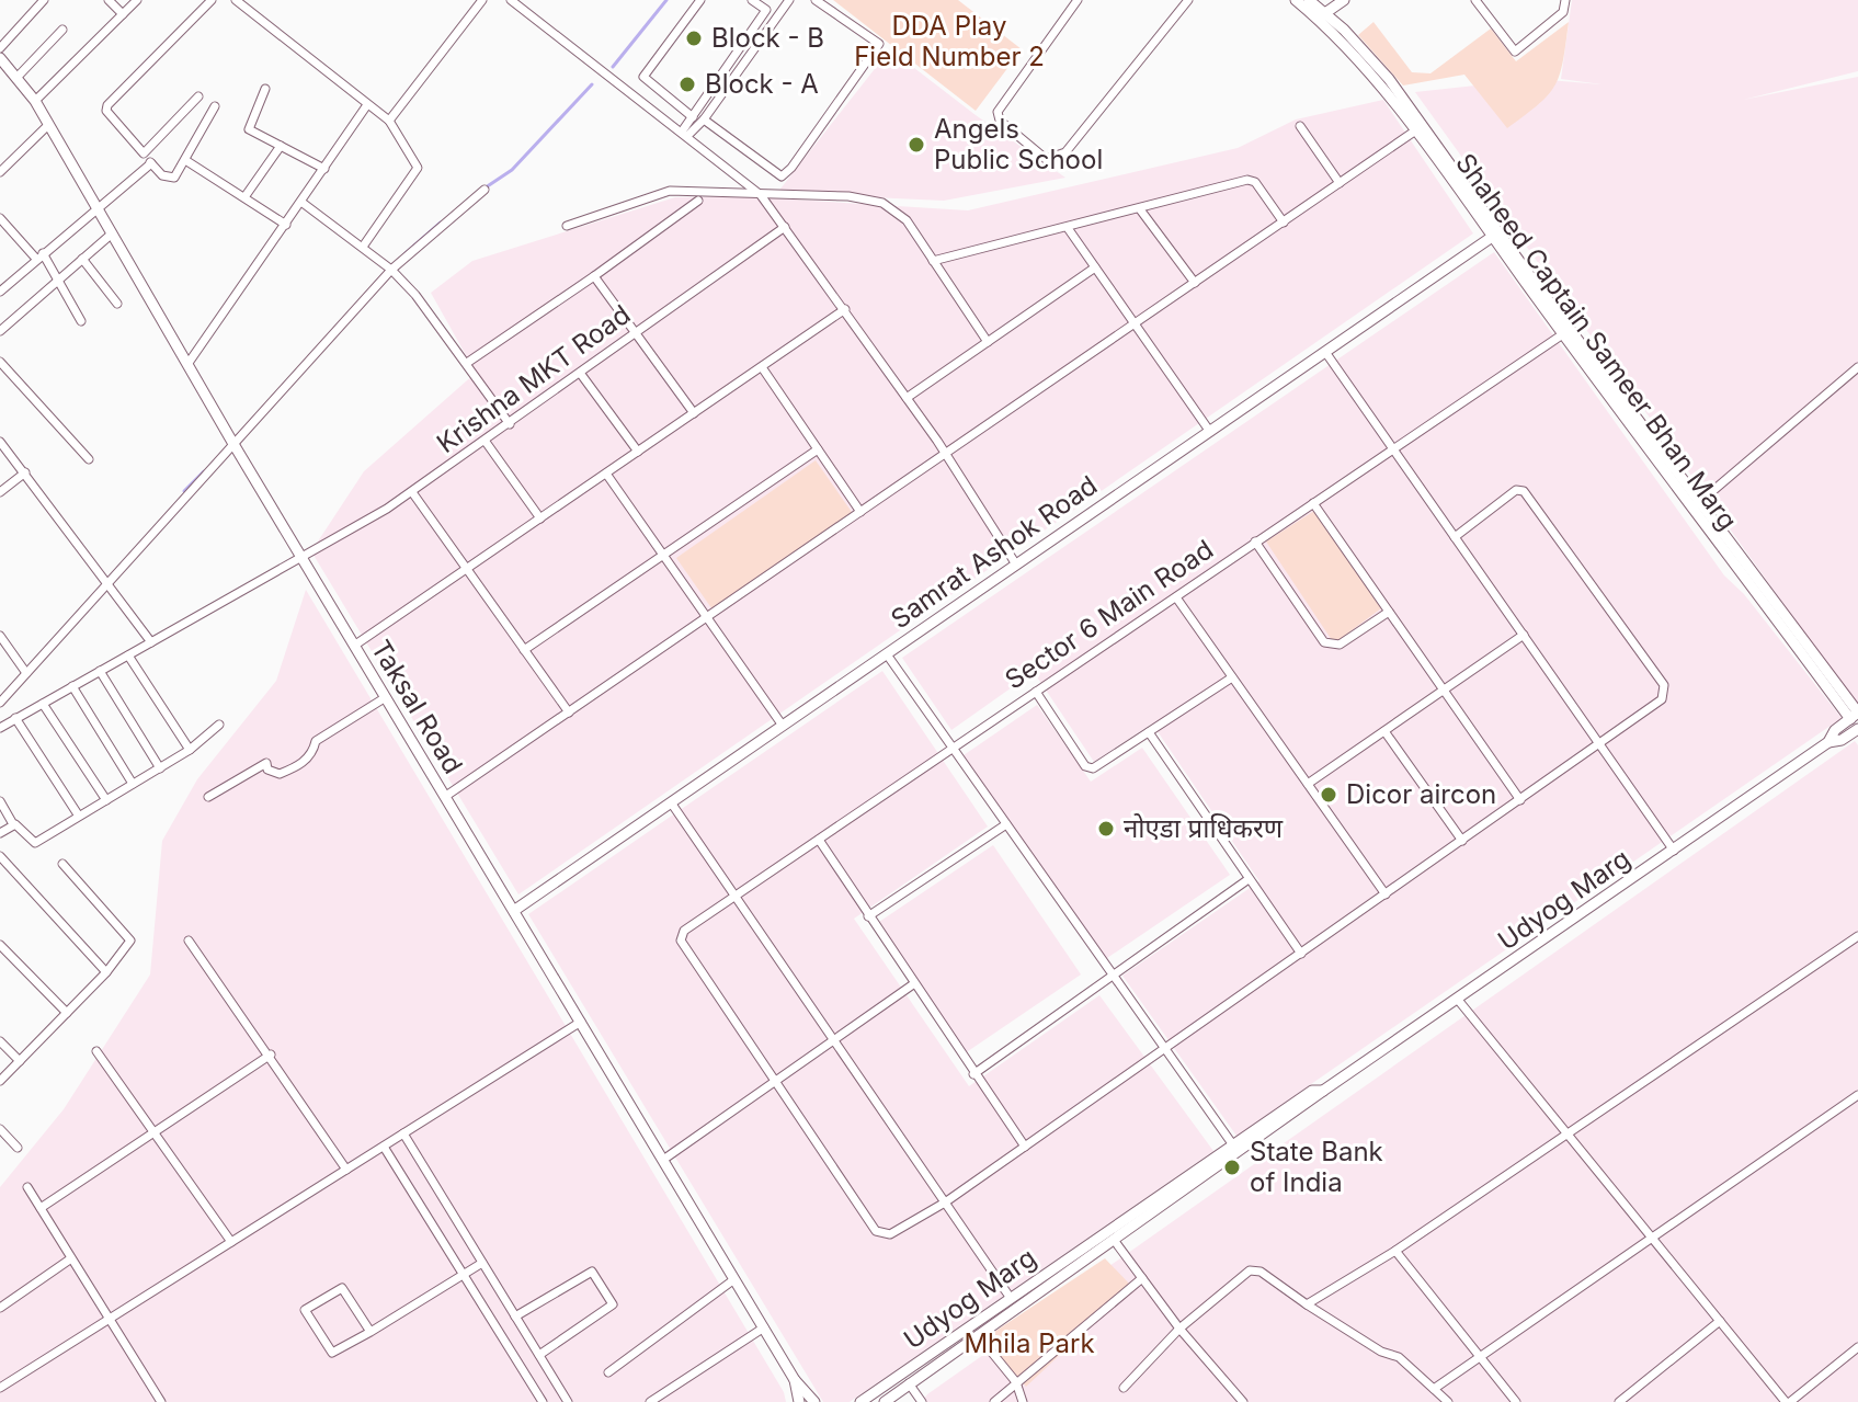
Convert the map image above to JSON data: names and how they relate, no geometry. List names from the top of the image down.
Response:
{
  "streets": {
    "street": [
      "Shaheed Captain Sameer Bhan Marg",
      "Krishna MKT Road",
      "Samrat Ashok Road",
      "Sector 6 Main Road",
      "Taksal Road",
      "Udyog Marg"
    ]
  },
  "crossings": [
    ["Shaheed Captain Sameer Bhan Marg", "Samrat Ashok Road"],
    ["Shaheed Captain Sameer Bhan Marg", "Sector 6 Main Road"],
    ["Shaheed Captain Sameer Bhan Marg", "Udyog Marg"],
    ["Krishna MKT Road", "Taksal Road"],
    ["Samrat Ashok Road", "Taksal Road"]
  ],
  "parks": ["DDA Play Field Number 2", "Mhila Park"],
  "places": [
    "Block - B",
    "Block - A",
    "Angels Public School",
    "Dicor aircon",
    "नोएडा प्राधिकरण",
    "State Bank of India"
  ]
}
